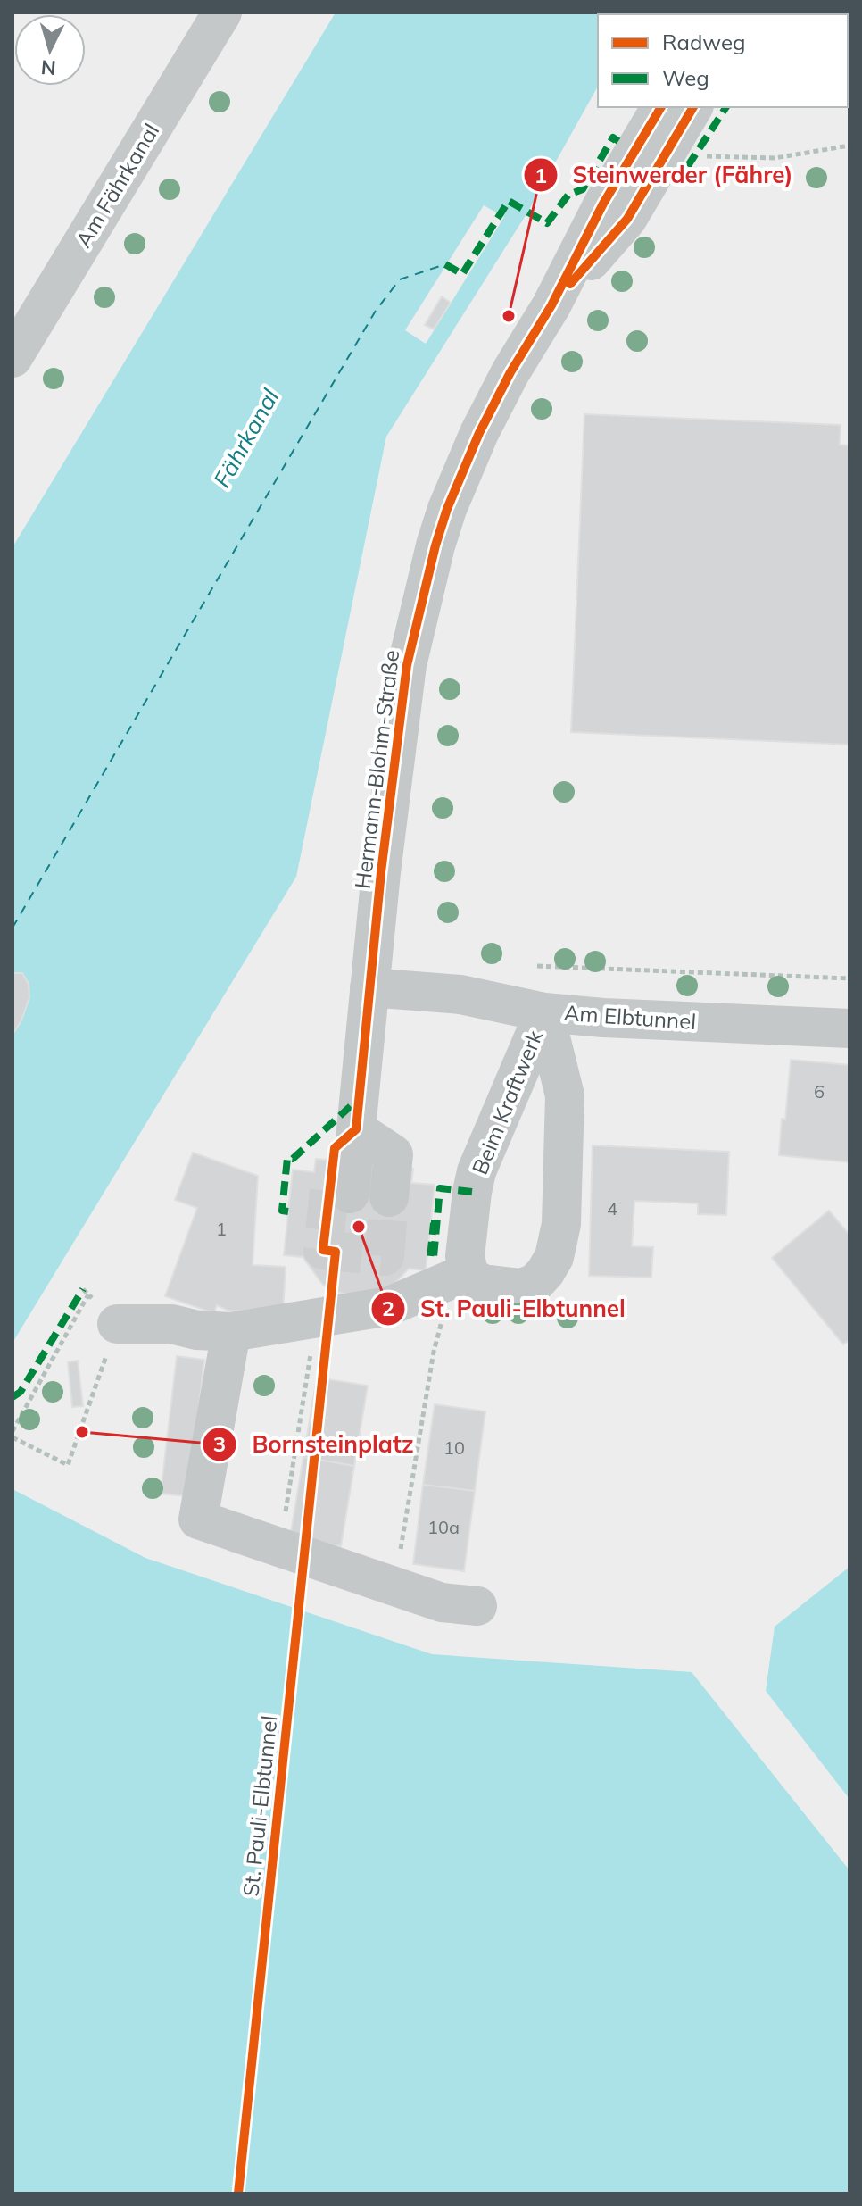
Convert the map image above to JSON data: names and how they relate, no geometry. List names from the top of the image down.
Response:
{
  "streets": {
    "street": [
      "Am Fährkanal",
      "Hermann-Blohm-Straße",
      "Am Elbtunnel",
      "Beim Kraftwerk"
    ],
    "cycle path": ["St. Pauli-Elbtunnel"]
  },
  "crossings": [
    ["Hermann-Blohm-Straße", "Am Elbtunnel"],
    ["Am Elbtunnel", "Beim Kraftwerk"]
  ],
  "water": ["Fährkanal"],
  "places": ["Steinwerder (Fähre)", "St. Pauli-Elbtunnel", "Bornsteinplatz"],
  "house_numbers": [
    "6",
    "4",
    "1",
    "10",
    "10a"
  ],
  "legend": ["Radweg", "Weg"],
  "north": "bottom"
}
